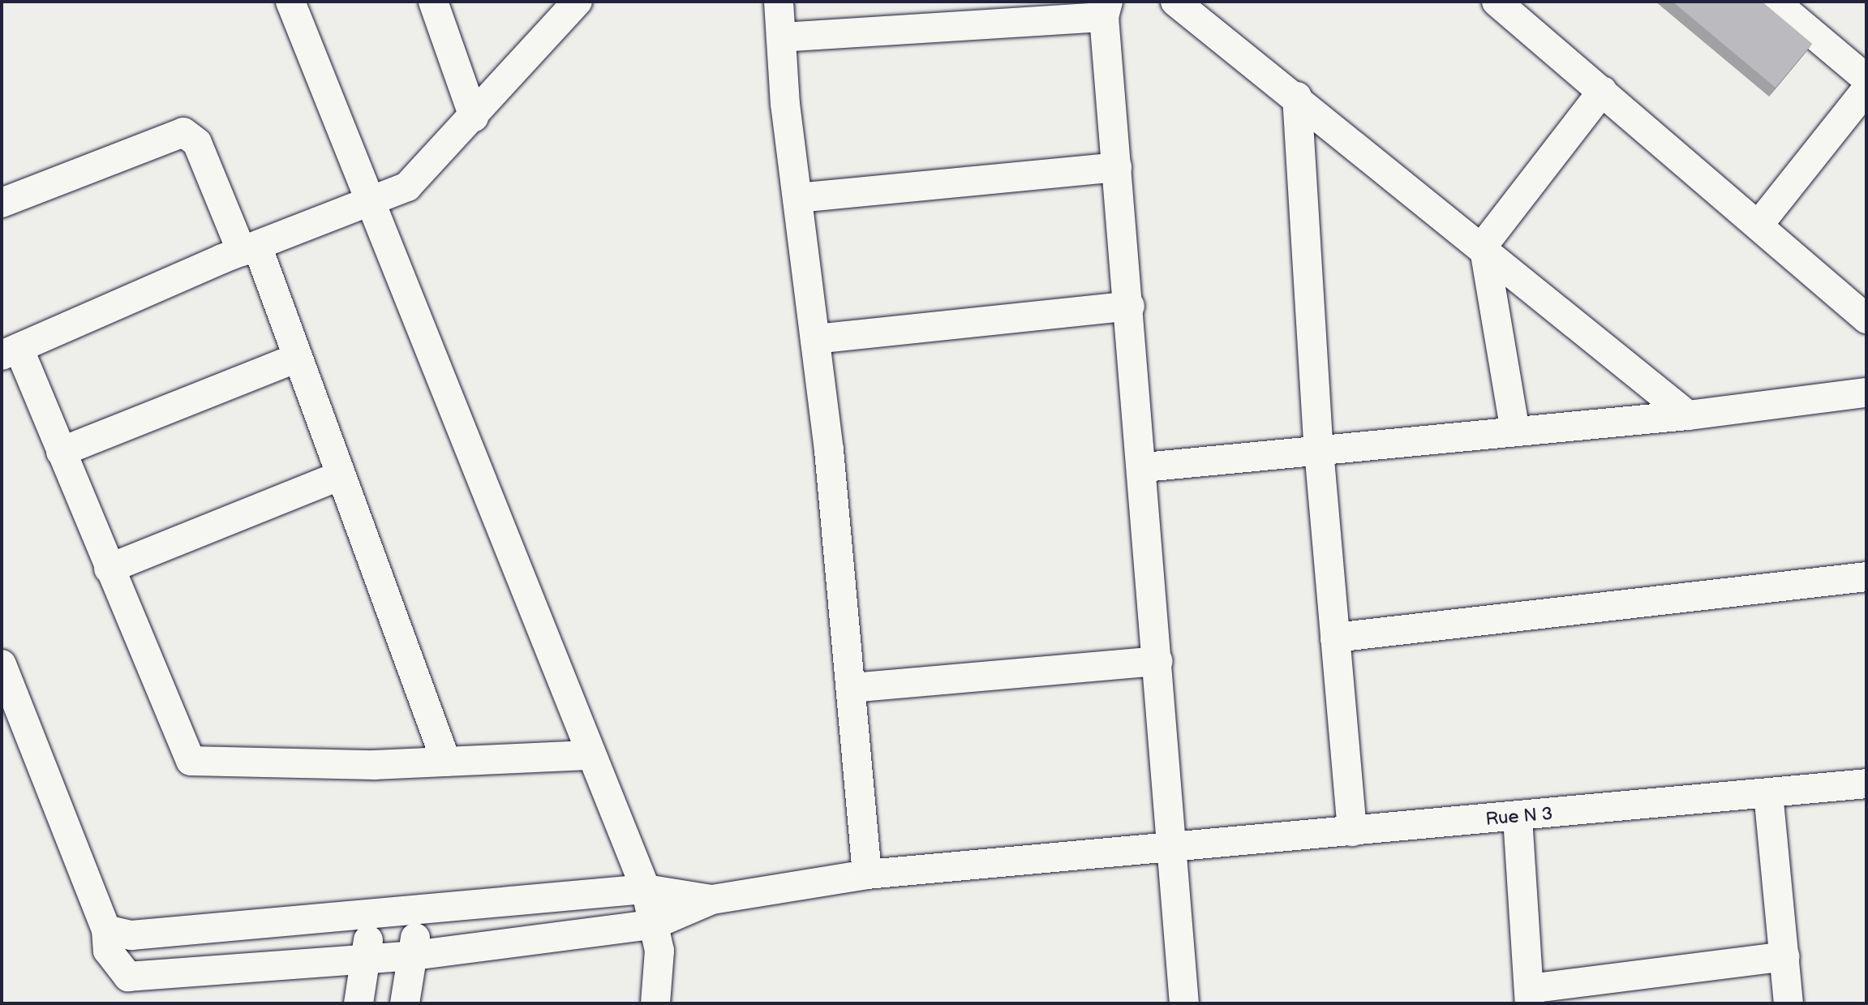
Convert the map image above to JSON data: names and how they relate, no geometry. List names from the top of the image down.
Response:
{
  "streets": {
    "street": ["Rue N 3"]
  }
}
